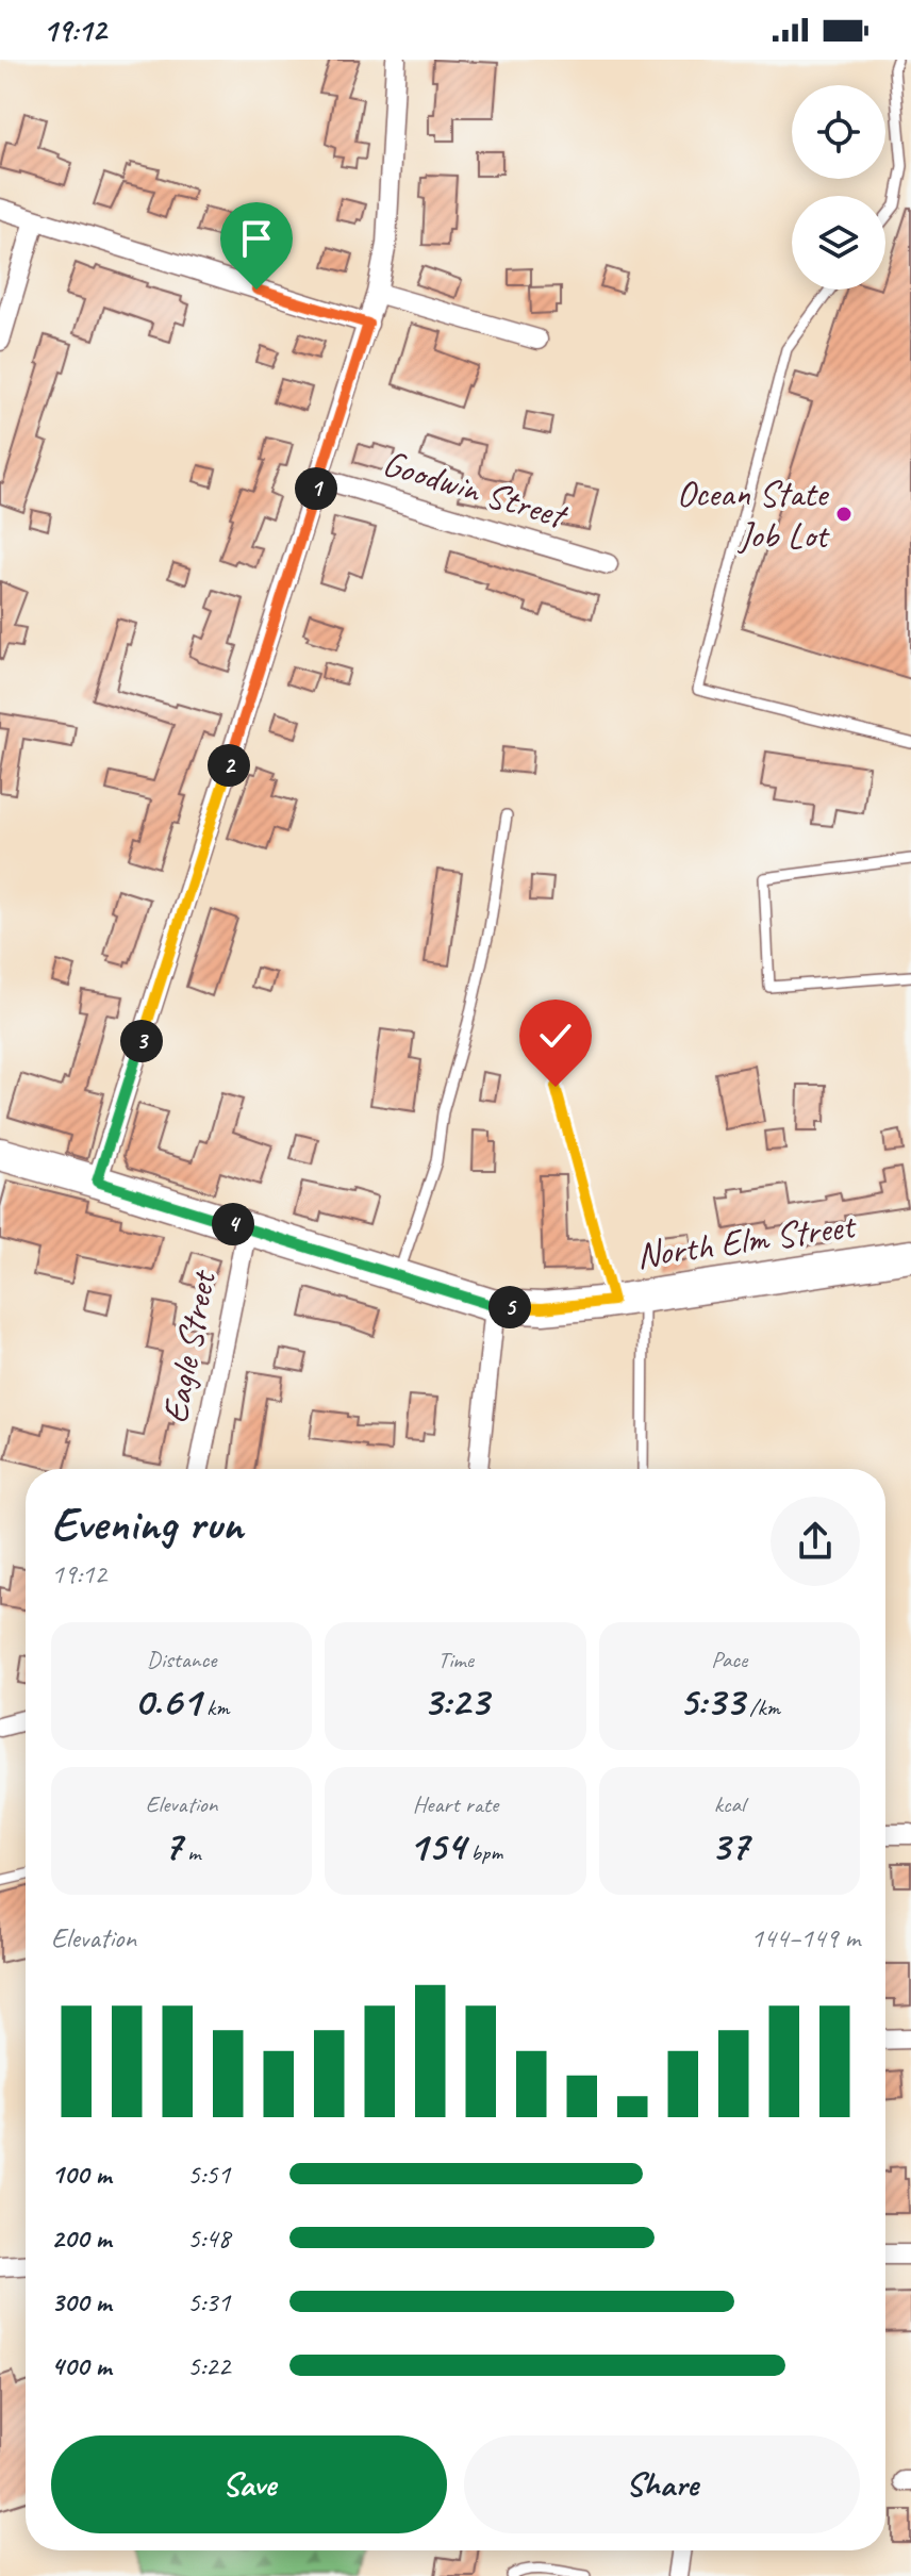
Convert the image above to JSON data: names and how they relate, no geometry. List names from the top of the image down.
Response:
{
  "streets": {
    "main road": ["North Elm Street"],
    "street": ["Goodwin Street", "Eagle Street"]
  },
  "crossings": [
    ["North Elm Street", "Eagle Street"]
  ],
  "places": ["Ocean State Job Lot"],
  "page": {
    "status": "19:12",
    "pins": [
      "1",
      "2",
      "3",
      "4",
      "5"
    ],
    "heading": ["Evening run", "19:12"],
    "stats": [
      ["Distance", "0.61 km"],
      ["Time", "3:23"],
      ["Pace", "5:33 /km"],
      ["Elevation", "7 m"],
      ["Heart rate", "154 bpm"],
      ["kcal", "37"]
    ],
    "chart": ["Elevation", "144–149 m"],
    "list": [
      {
        "name": "100 m",
        "note": "5:51"
      },
      {
        "name": "200 m",
        "note": "5:48"
      },
      {
        "name": "300 m",
        "note": "5:31"
      },
      {
        "name": "400 m",
        "note": "5:22"
      }
    ],
    "buttons": ["Save", "Share"]
  }
}
